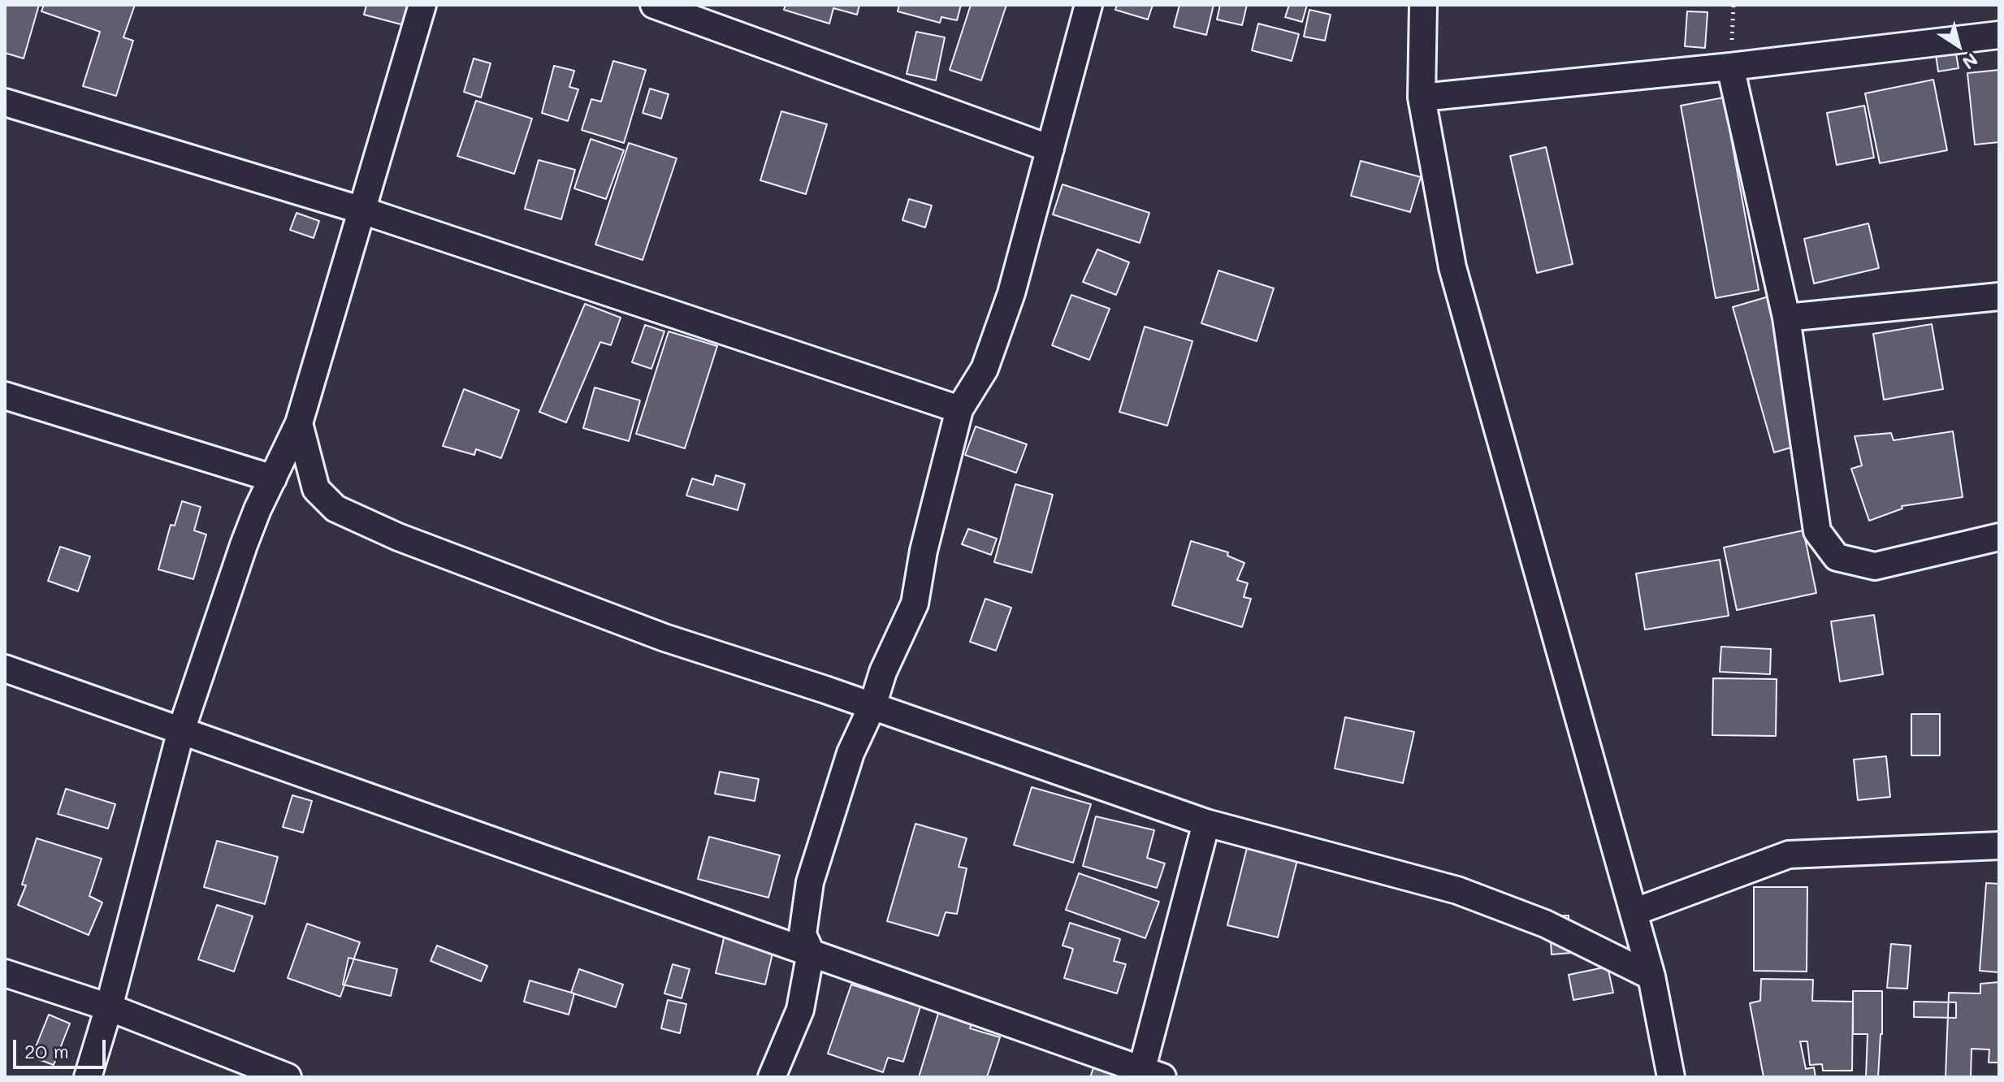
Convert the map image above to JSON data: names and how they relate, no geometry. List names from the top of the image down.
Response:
{
  "scale_bar": "20 m",
  "north": "bottom right"
}
